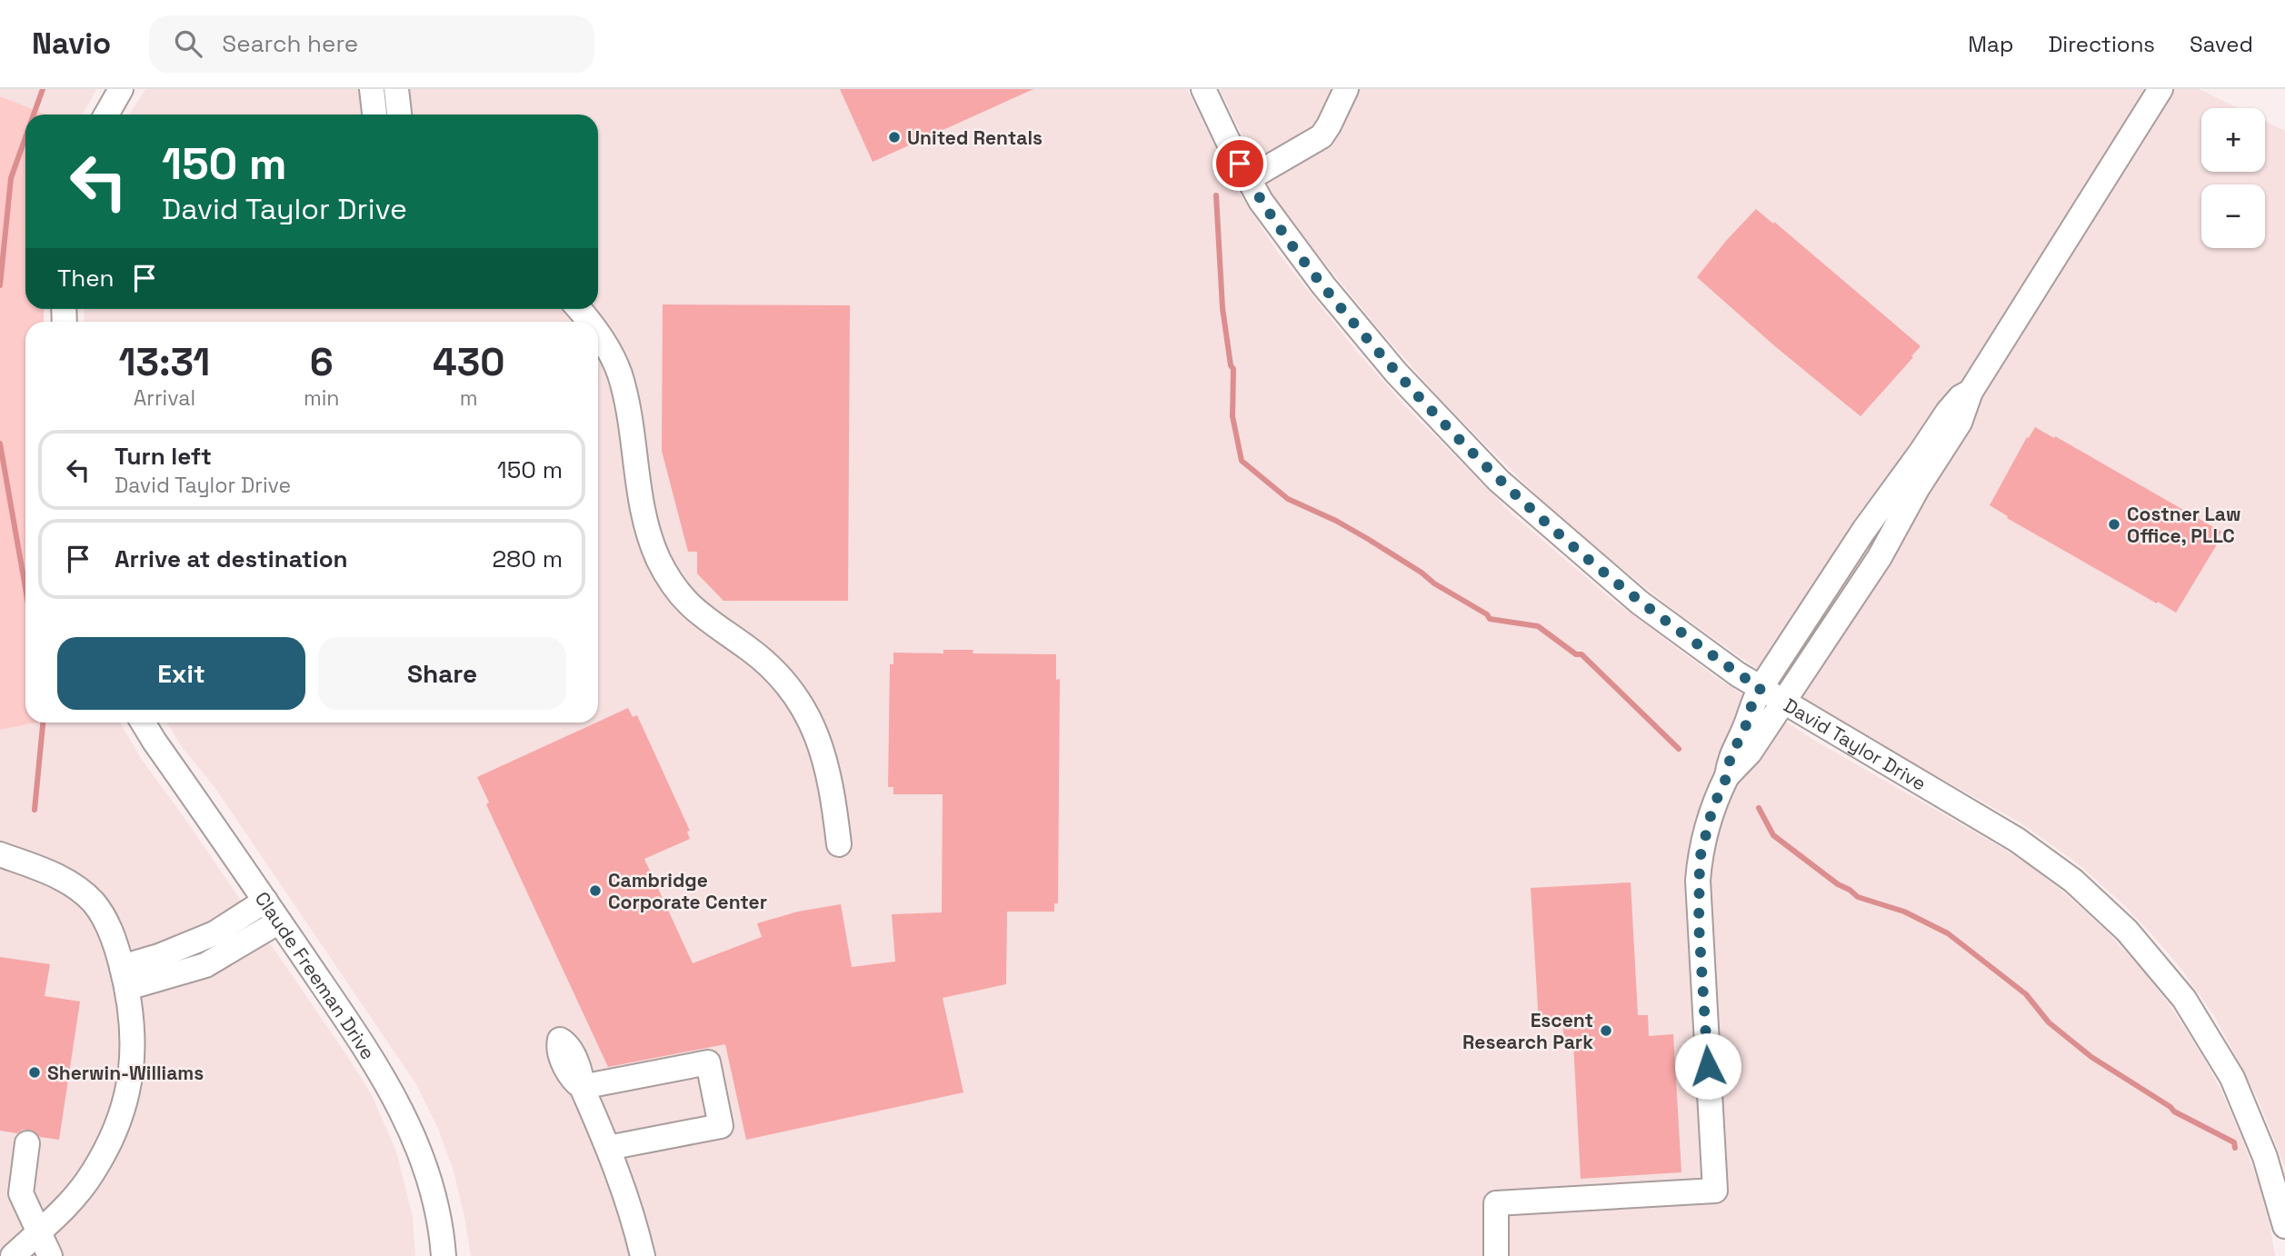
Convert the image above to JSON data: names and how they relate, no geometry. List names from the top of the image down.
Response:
{
  "streets": {
    "street": ["David Taylor Drive", "Claude Freeman Drive"]
  },
  "places": [
    "United Rentals",
    "Costner Law Office, PLLC",
    "Cambridge Corporate Center",
    "Escent Research Park",
    "Sherwin-Williams"
  ],
  "page": {
    "header": "Navio",
    "search": "Search here",
    "nav": ["Map", "Directions", "Saved"],
    "map_buttons": ["+", "−"],
    "turn": ["150 m", "David Taylor Drive"],
    "then": "Then",
    "eta": [
      "13:31",
      "Arrival",
      "6",
      "min",
      "430",
      "m"
    ],
    "list": [
      {
        "name": "Turn left",
        "note": "David Taylor Drive",
        "value": "150 m"
      },
      {
        "name": "Arrive at destination",
        "value": "280 m"
      }
    ],
    "buttons": ["Exit", "Share"]
  }
}
